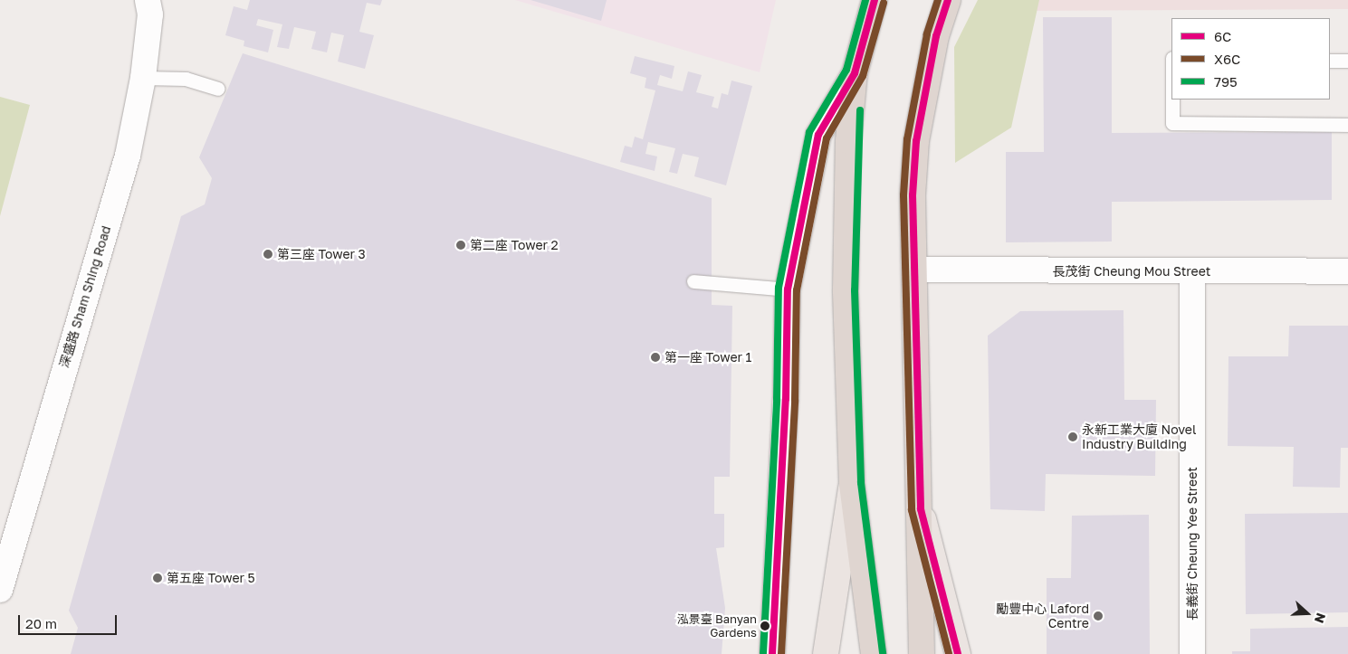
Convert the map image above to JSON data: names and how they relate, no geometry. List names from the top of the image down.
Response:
{
  "streets": {
    "street": ["長茂街 Cheung Mou Street", "深盛路 Sham Shing Road", "長義街 Cheung Yee Street"]
  },
  "crossings": [
    ["長茂街 Cheung Mou Street", "長義街 Cheung Yee Street"]
  ],
  "places": [
    "第二座 Tower 2",
    "第三座 Tower 3",
    "第一座 Tower 1",
    "永新工業大廈 Novel Industry Building",
    "第五座 Tower 5",
    "勵豐中心 Laford Centre",
    "泓景臺 Banyan Gardens"
  ],
  "lines": ["transit line 6C", "transit line X6C", "transit line 795"],
  "legend": ["6C", "X6C", "795"],
  "scale_bar": "20 m",
  "north": "right"
}
